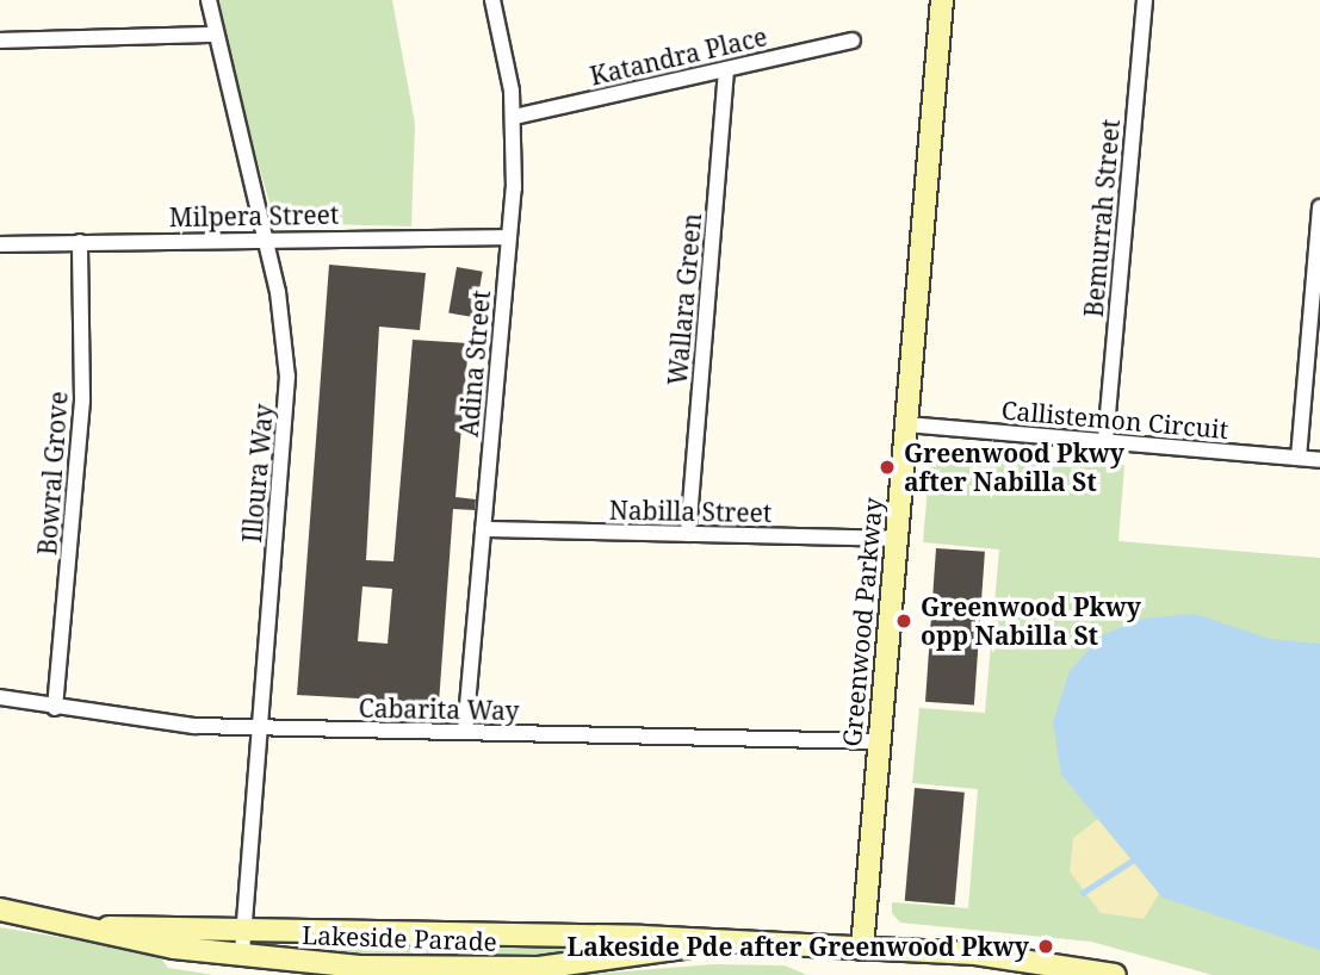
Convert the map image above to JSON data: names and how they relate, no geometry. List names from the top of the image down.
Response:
{
  "streets": {
    "street": [
      "Katandra Place",
      "Milpera Street",
      "Bemurrah Street",
      "Wallara Green",
      "Adina Street",
      "Callistemon Circuit",
      "Bowral Grove",
      "Illoura Way",
      "Nabilla Street",
      "Greenwood Parkway",
      "Cabarita Way",
      "Lakeside Parade"
    ]
  },
  "crossings": [
    ["Katandra Place", "Wallara Green"],
    ["Katandra Place", "Adina Street"],
    ["Milpera Street", "Adina Street"],
    ["Milpera Street", "Bowral Grove"],
    ["Milpera Street", "Illoura Way"],
    ["Bemurrah Street", "Callistemon Circuit"],
    ["Wallara Green", "Nabilla Street"],
    ["Adina Street", "Nabilla Street"],
    ["Adina Street", "Cabarita Way"],
    ["Callistemon Circuit", "Greenwood Parkway"],
    ["Bowral Grove", "Cabarita Way"],
    ["Illoura Way", "Cabarita Way"],
    ["Illoura Way", "Lakeside Parade"],
    ["Nabilla Street", "Greenwood Parkway"],
    ["Greenwood Parkway", "Cabarita Way"],
    ["Greenwood Parkway", "Lakeside Parade"]
  ],
  "places": ["Greenwood Pkwy after Nabilla St", "Greenwood Pkwy opp Nabilla St", "Lakeside Pde after Greenwood Pkwy"]
}
